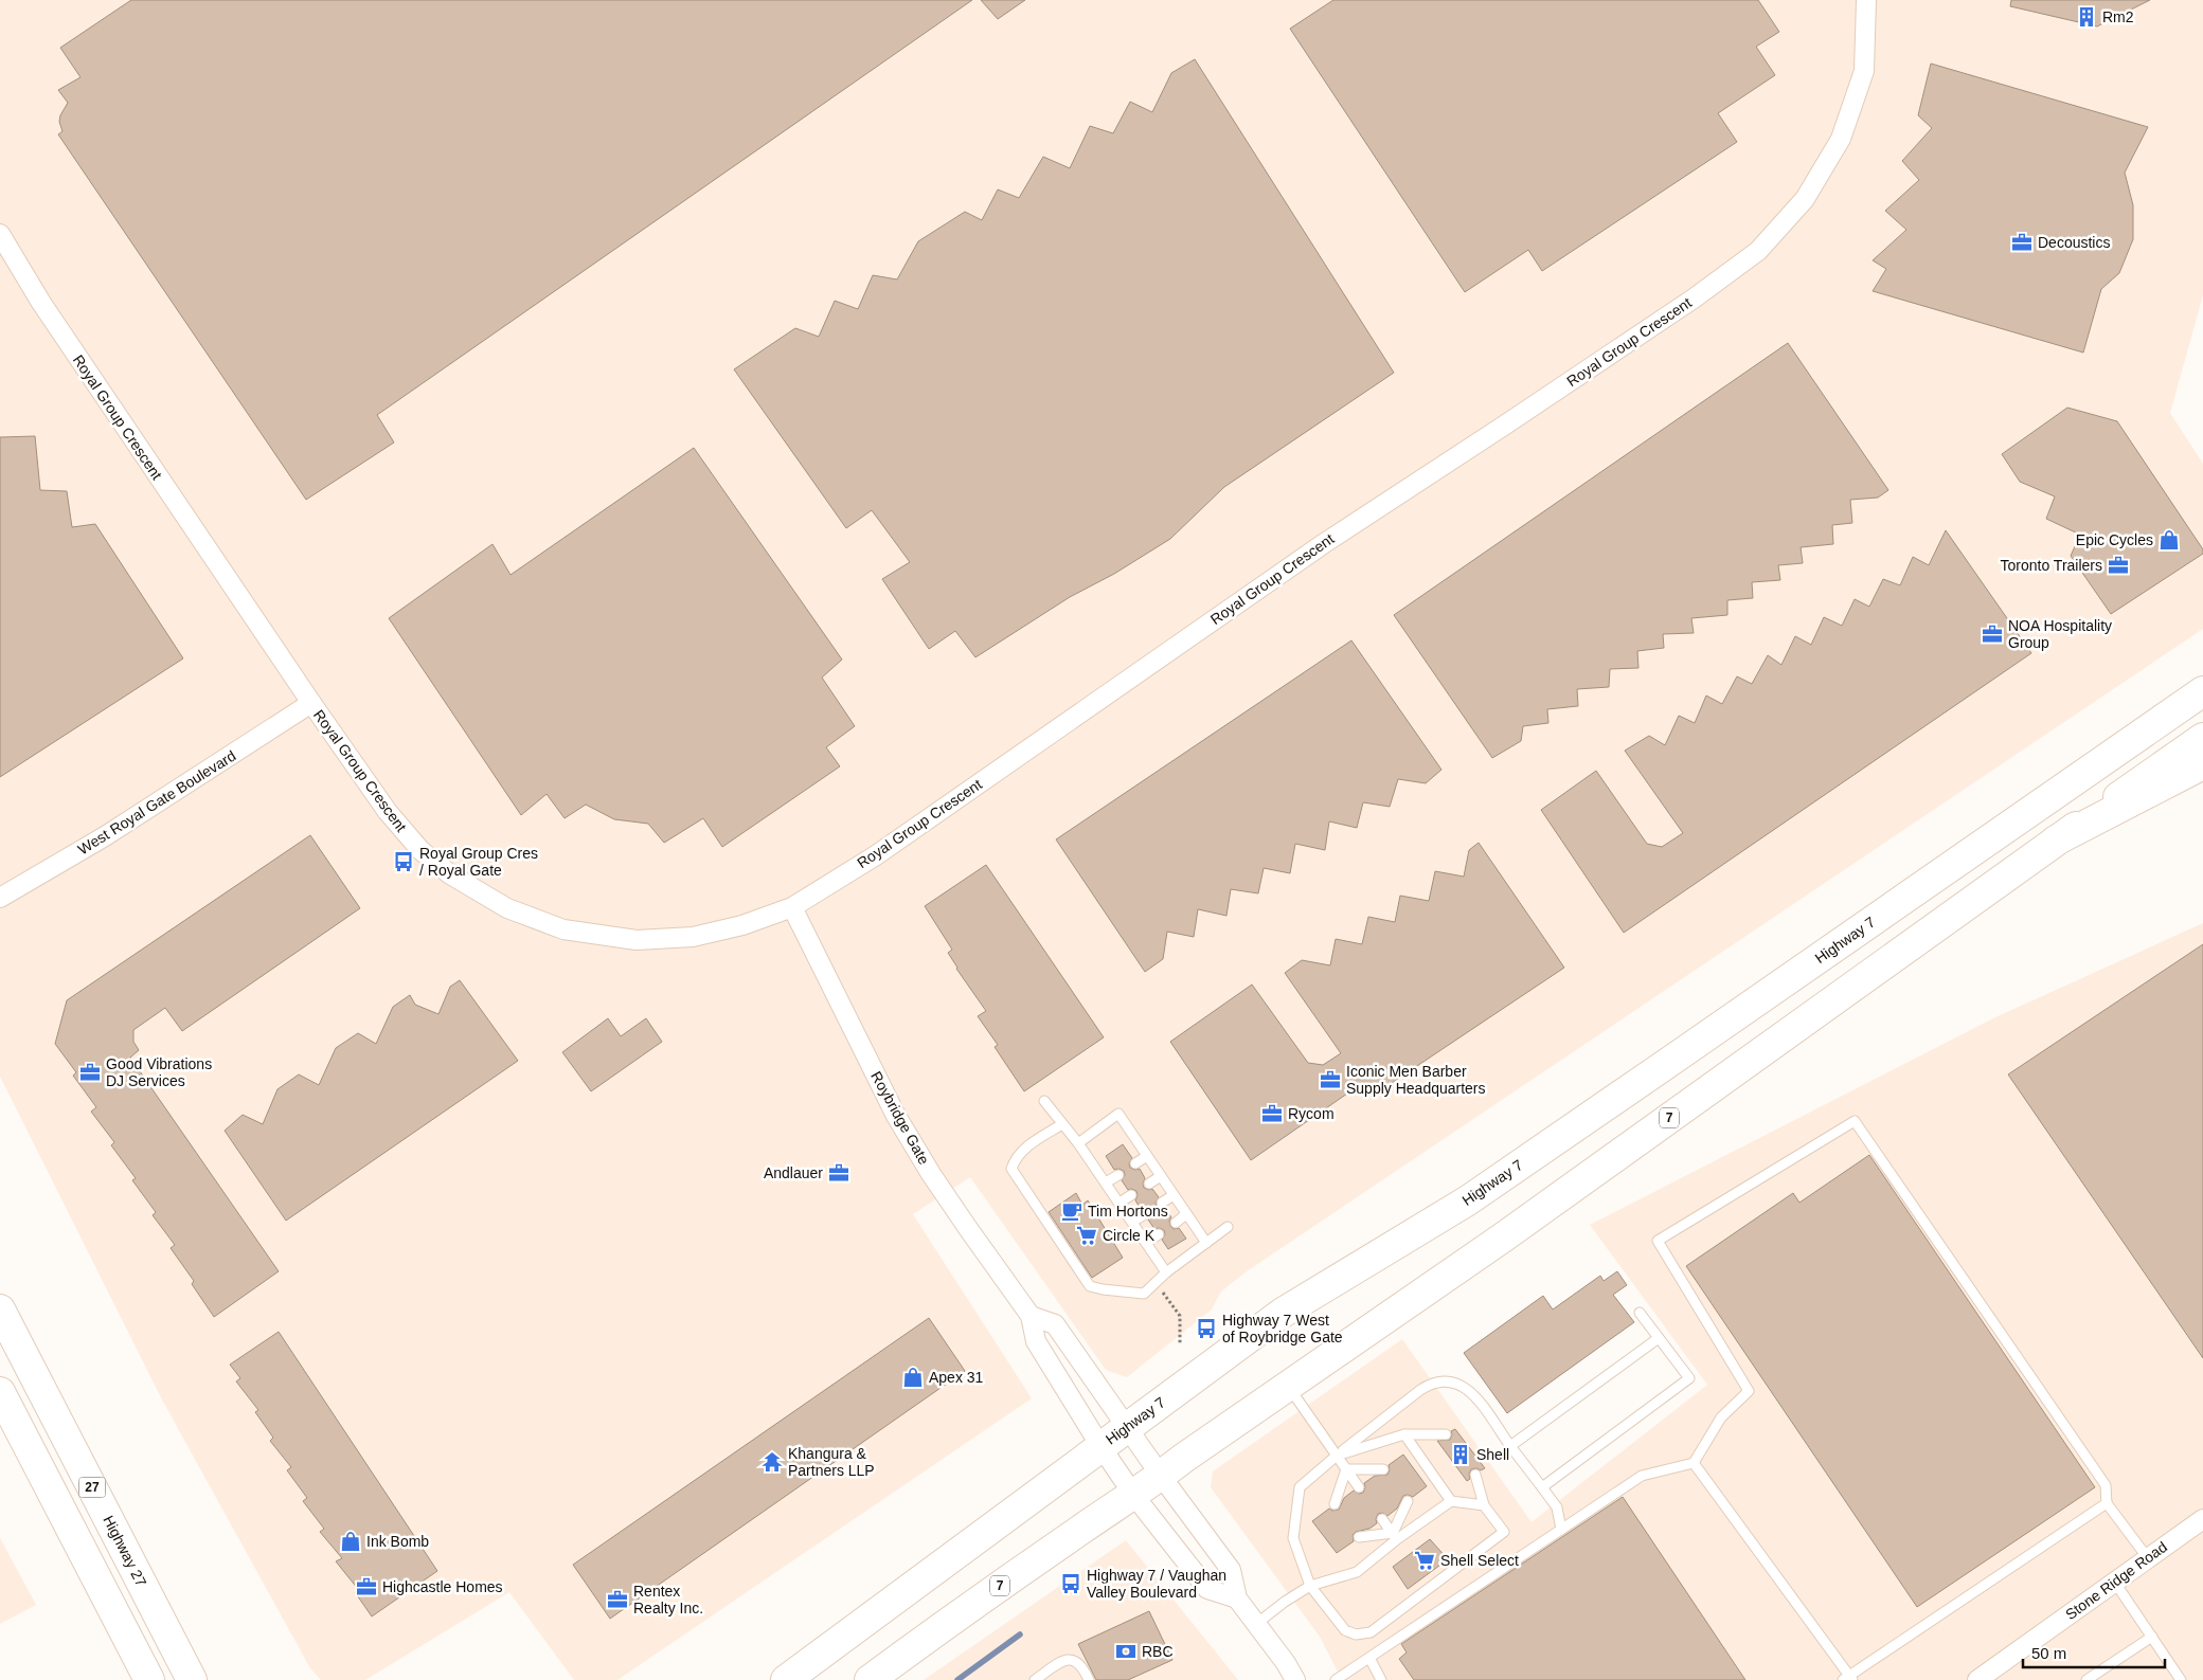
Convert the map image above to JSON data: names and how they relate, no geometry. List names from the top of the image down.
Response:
{
  "streets": {
    "main road": [
      "Highway 7",
      "7",
      "27",
      "Highway 27"
    ],
    "street": [
      "Royal Group Crescent",
      "West Royal Gate Boulevard",
      "Roybridge Gate",
      "Stone Ridge Road"
    ]
  },
  "crossings": [
    ["Royal Group Crescent", "West Royal Gate Boulevard"],
    ["Royal Group Crescent", "Roybridge Gate"],
    ["Highway 7", "Roybridge Gate"],
    ["Roybridge Gate", "7"]
  ],
  "places": {
    "building": ["Rm2", "Shell"],
    "office": [
      "Decoustics",
      "Toronto Trailers",
      "NOA Hospitality Group",
      "Good Vibrations DJ Services",
      "Iconic Men Barber Supply Headquarters",
      "Rycom",
      "Andlauer",
      "Highcastle Homes",
      "Rentex Realty Inc."
    ],
    "shop": ["Epic Cycles", "Apex 31", "Ink Bomb"],
    "bus stop": ["Royal Group Cres / Royal Gate", "Highway 7 West of Roybridge Gate", "Highway 7 / Vaughan Valley Boulevard"],
    "cafe": ["Tim Hortons"],
    "supermarket": ["Circle K", "Shell Select"],
    "temple": ["Khangura & Partners LLP"],
    "bank": ["RBC"]
  },
  "scale_bar": "50 m"
}
